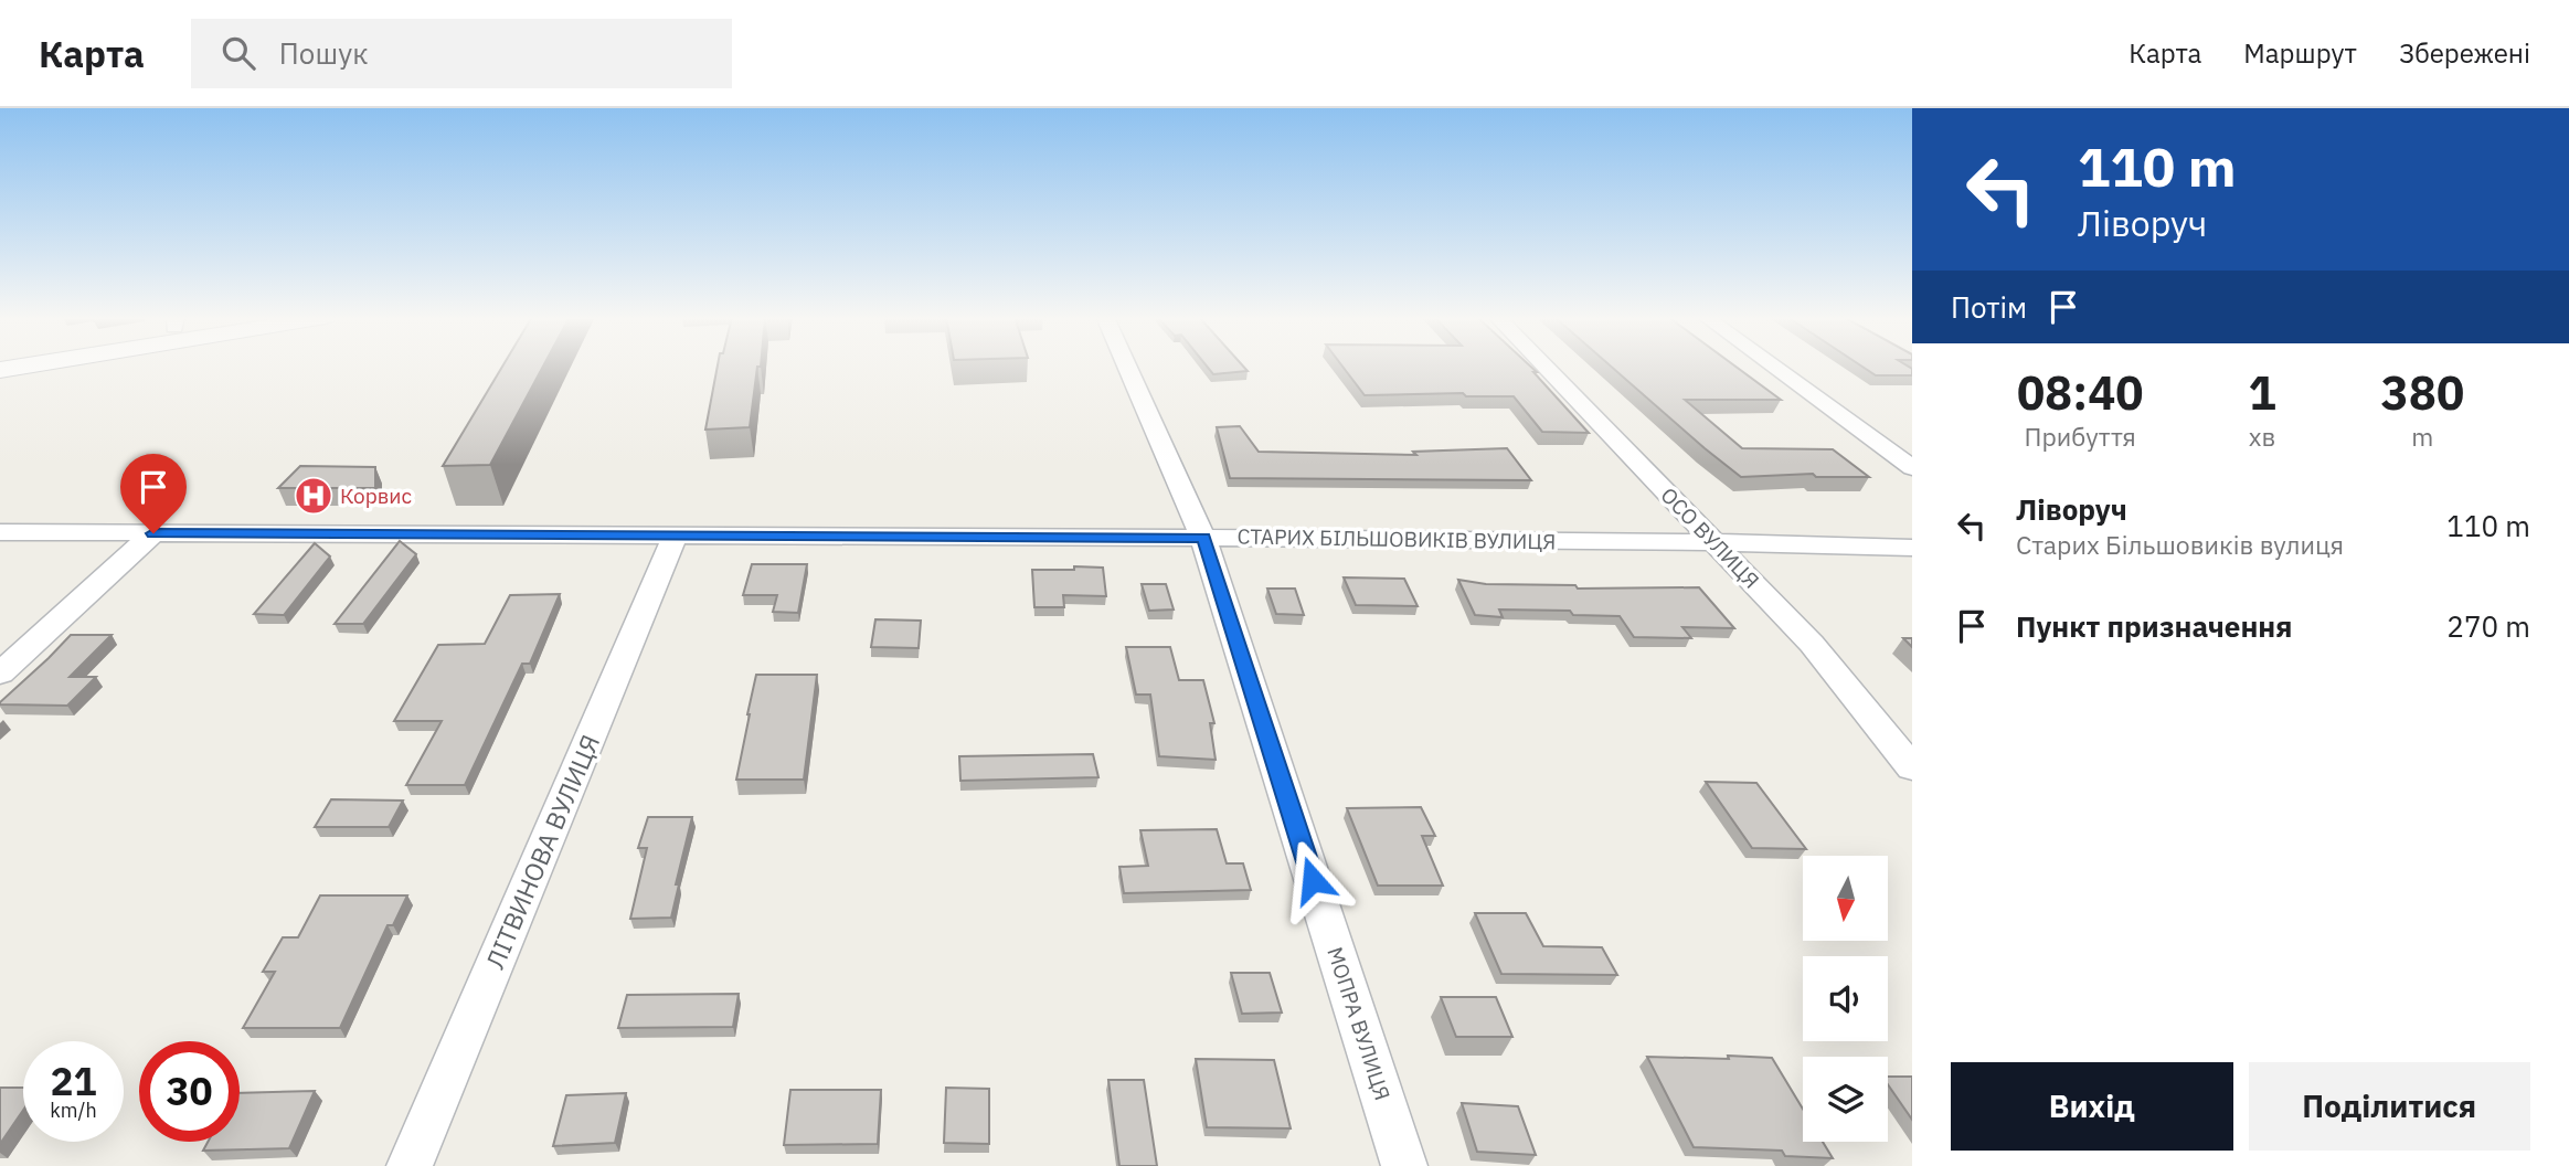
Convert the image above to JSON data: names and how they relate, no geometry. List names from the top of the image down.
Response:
{
  "streets": {
    "street": [
      "ОСО ВУЛИЦЯ",
      "СТАРИХ БІЛЬШОВИКІВ ВУЛИЦЯ",
      "ЛІТВИНОВА ВУЛИЦЯ",
      "МОПРА ВУЛИЦЯ"
    ]
  },
  "crossings": [
    ["ОСО ВУЛИЦЯ", "СТАРИХ БІЛЬШОВИКІВ ВУЛИЦЯ"],
    ["СТАРИХ БІЛЬШОВИКІВ ВУЛИЦЯ", "ЛІТВИНОВА ВУЛИЦЯ"],
    ["СТАРИХ БІЛЬШОВИКІВ ВУЛИЦЯ", "МОПРА ВУЛИЦЯ"]
  ],
  "places": {
    "hospital": ["Корвис"]
  },
  "north": "bottom",
  "page": {
    "header": "Карта",
    "search": "Пошук",
    "nav": ["Карта", "Маршрут", "Збережені"],
    "turn": ["110 m", "Ліворуч"],
    "then": "Потім",
    "eta": [
      "08:40",
      "Прибуття",
      "1",
      "хв",
      "380",
      "m"
    ],
    "list": [
      {
        "name": "Ліворуч",
        "note": "Старих Більшовиків вулиця",
        "value": "110 m"
      },
      {
        "name": "Пункт призначення",
        "value": "270 m"
      }
    ],
    "speed": "21 km/h",
    "limit": "30",
    "buttons": ["Вихід", "Поділитися"]
  }
}
